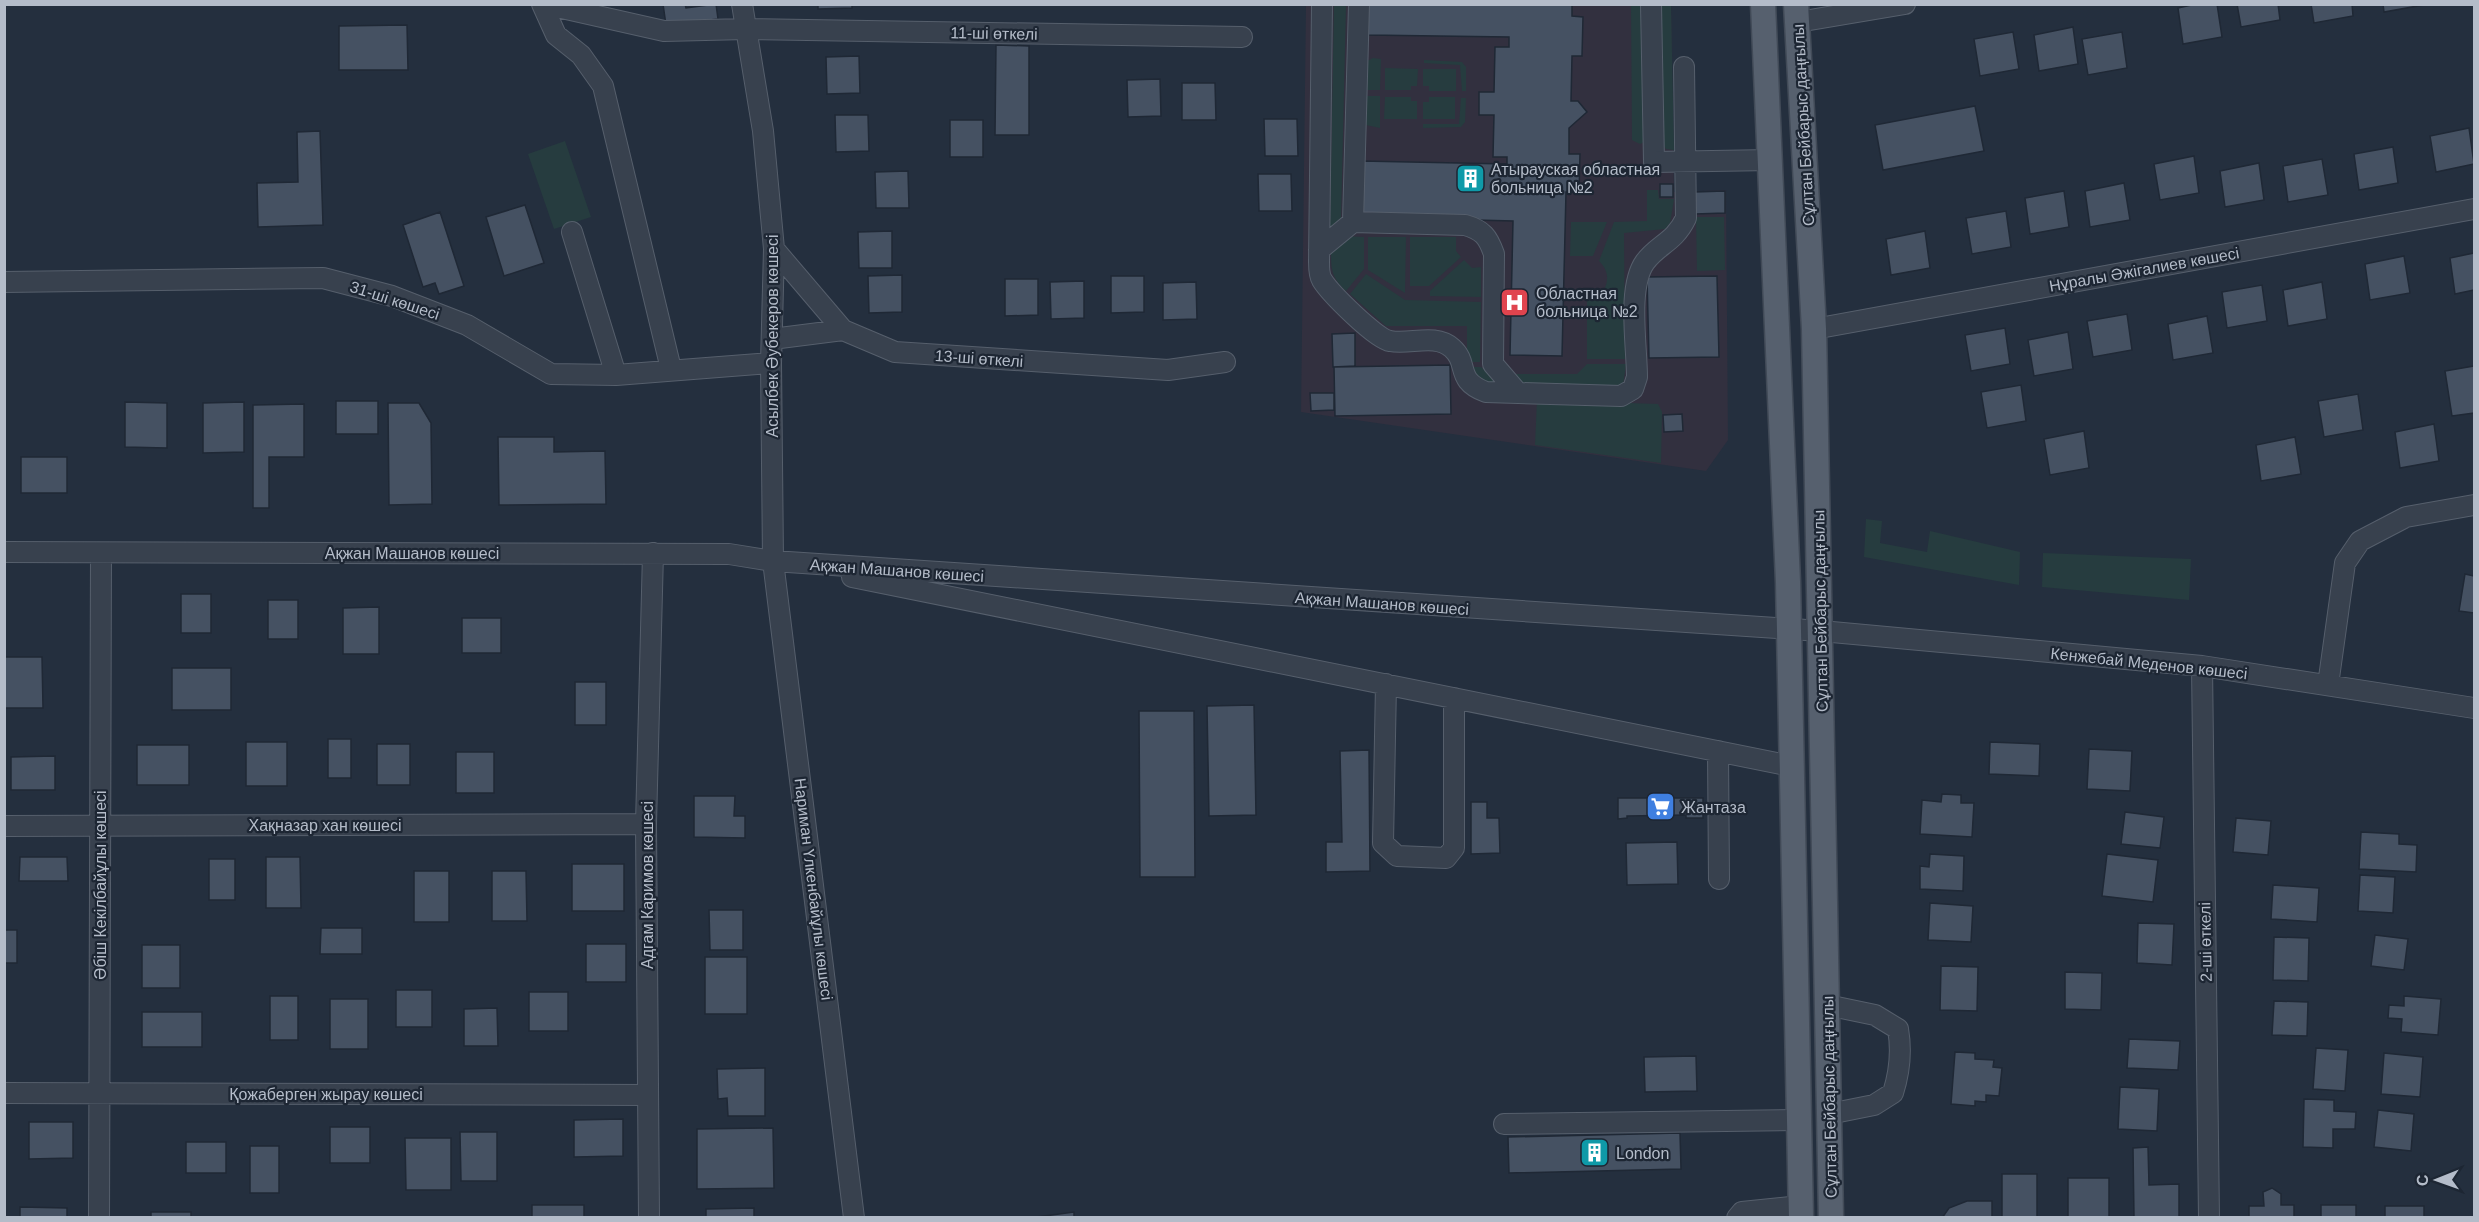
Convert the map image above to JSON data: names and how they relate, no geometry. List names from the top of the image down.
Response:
{
  "streets": {
    "main road": ["Сұлтан Бейбарыс даңғылы"],
    "street": [
      "11-ші өткелі",
      "Нұралы Әжiгалиев көшесi",
      "31-ші көшесі",
      "Асылбек Әубекеров көшесі",
      "13-ші өткелі",
      "Ақжан Машанов көшесі",
      "Кенжебай Меденов көшесі",
      "Хақназар хан көшесі",
      "Әбіш Кекілбайұлы көшесі",
      "Адгам Каримов көшесі",
      "Нариман Үлкенбайұлы көшесі",
      "2-ші өткелі",
      "Қожаберген жырау көшесі"
    ]
  },
  "crossings": [
    ["11-ші өткелі", "Асылбек Әубекеров көшесі"],
    ["Сұлтан Бейбарыс даңғылы", "Нұралы Әжiгалиев көшесi"],
    ["Сұлтан Бейбарыс даңғылы", "Ақжан Машанов көшесі"],
    ["Сұлтан Бейбарыс даңғылы", "Кенжебай Меденов көшесі"],
    ["31-ші көшесі", "Асылбек Әубекеров көшесі"],
    ["Асылбек Әубекеров көшесі", "13-ші өткелі"],
    ["Асылбек Әубекеров көшесі", "Ақжан Машанов көшесі"],
    ["Асылбек Әубекеров көшесі", "Нариман Үлкенбайұлы көшесі"],
    ["Ақжан Машанов көшесі", "Кенжебай Меденов көшесі"],
    ["Ақжан Машанов көшесі", "Әбіш Кекілбайұлы көшесі"],
    ["Ақжан Машанов көшесі", "Адгам Каримов көшесі"],
    ["Ақжан Машанов көшесі", "Нариман Үлкенбайұлы көшесі"],
    ["Кенжебай Меденов көшесі", "2-ші өткелі"],
    ["Хақназар хан көшесі", "Әбіш Кекілбайұлы көшесі"],
    ["Хақназар хан көшесі", "Адгам Каримов көшесі"],
    ["Әбіш Кекілбайұлы көшесі", "Қожаберген жырау көшесі"],
    ["Адгам Каримов көшесі", "Қожаберген жырау көшесі"]
  ],
  "places": {
    "building": ["Атырауская областная больница №2", "London"],
    "hospital": ["Областная больница №2"],
    "supermarket": ["Жантаза"]
  },
  "north": "left"
}
